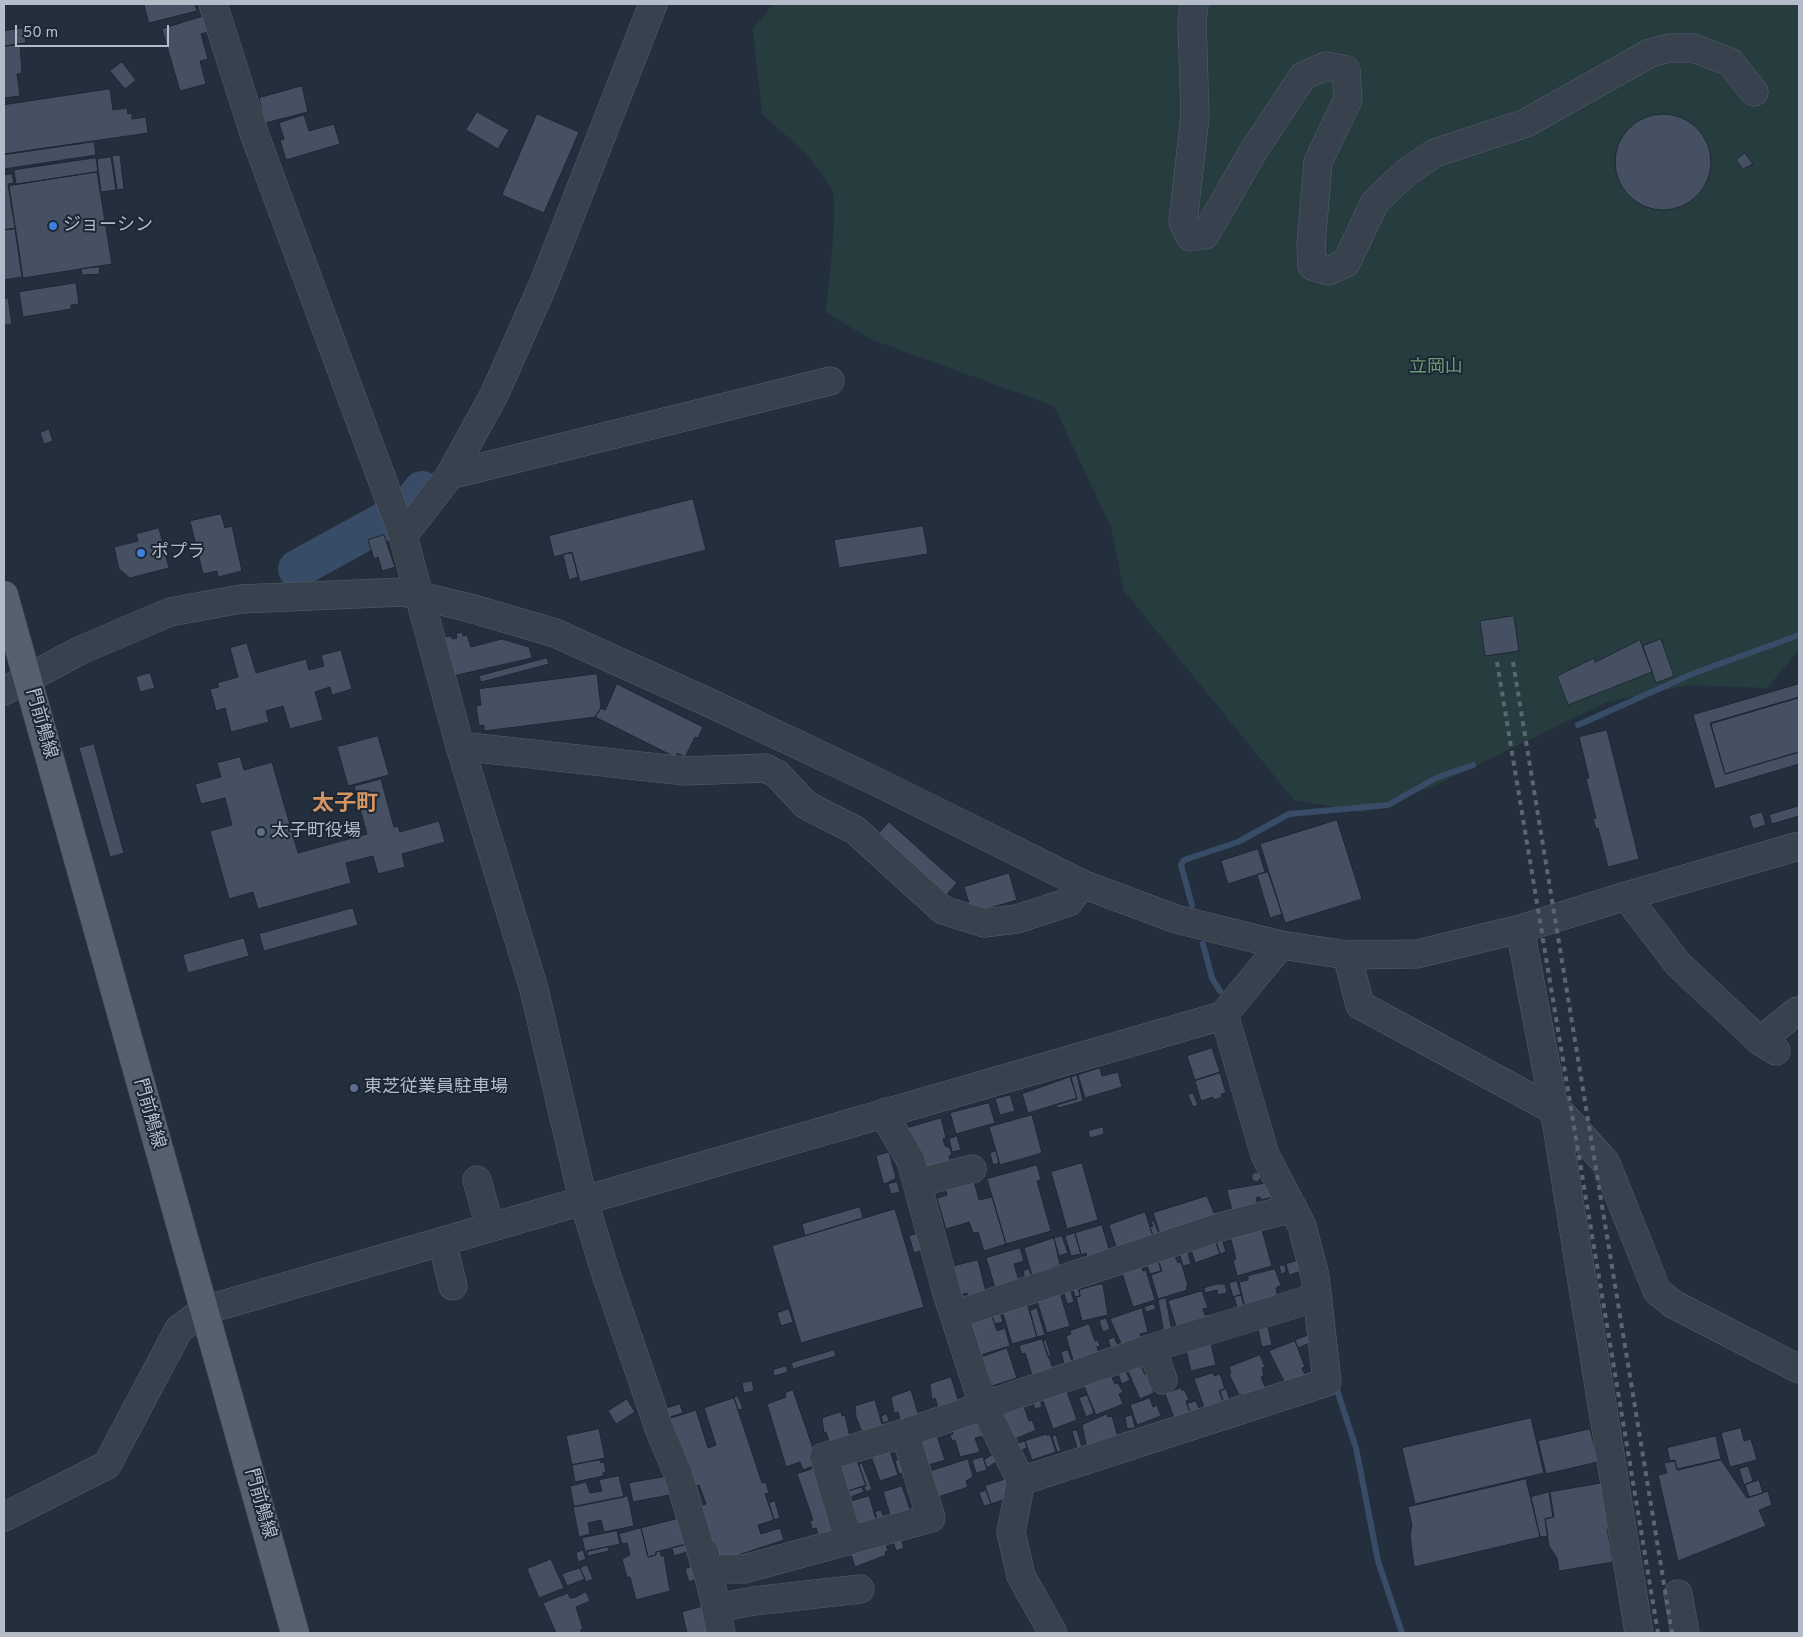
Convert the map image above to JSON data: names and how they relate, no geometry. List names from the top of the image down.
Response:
{
  "streets": {
    "main road": ["門前鵤線"]
  },
  "districts": ["太子町"],
  "parks": ["立岡山"],
  "places": [
    "ジョーシン",
    "ポプラ",
    "太子町役場",
    "東芝従業員駐車場"
  ],
  "scale_bar": "50 m"
}
